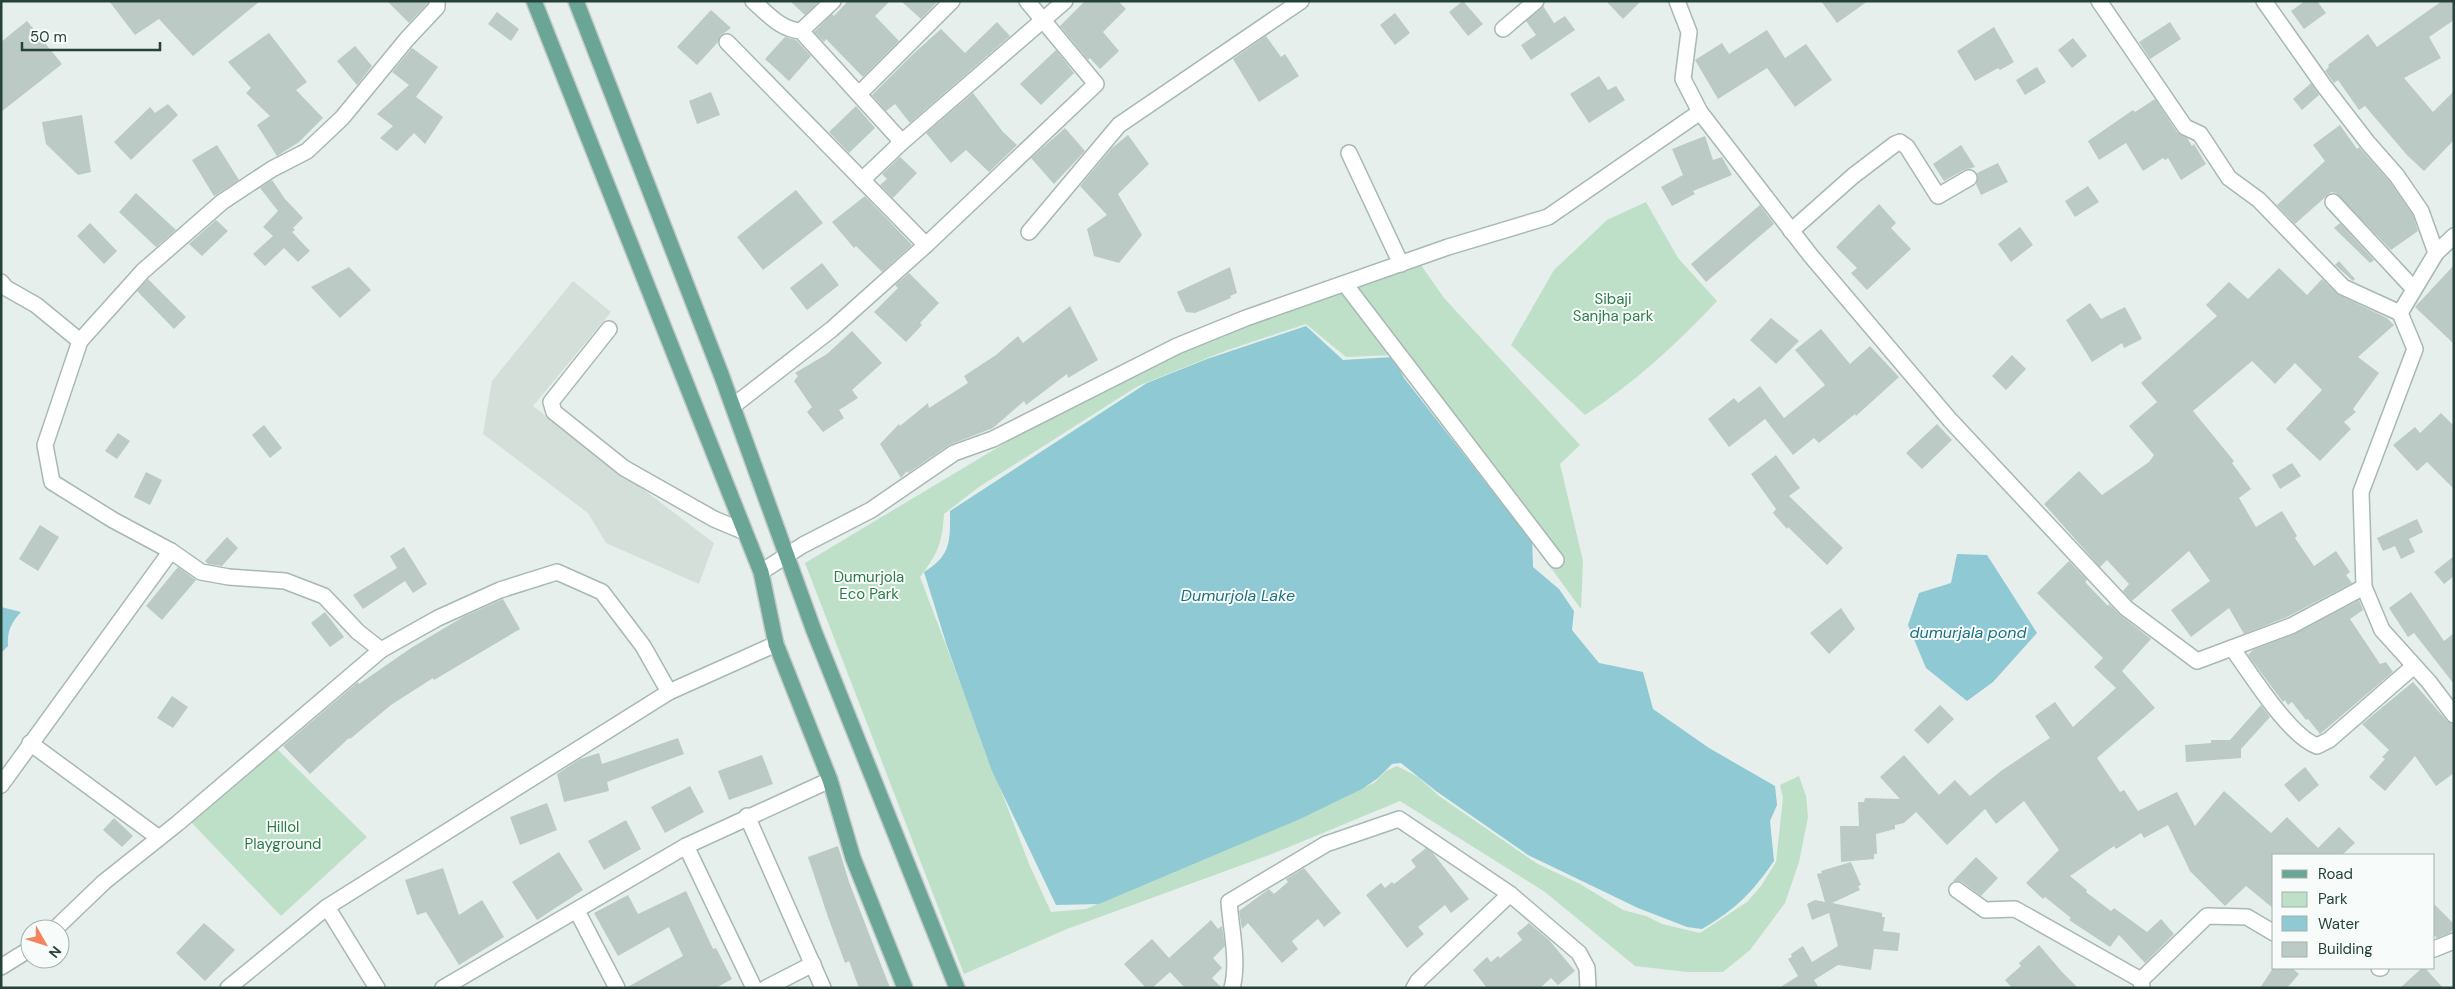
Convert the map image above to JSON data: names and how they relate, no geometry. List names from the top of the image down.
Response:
{
  "water": ["Dumurjola Lake", "dumurjala pond"],
  "parks": ["Sibaji Sanjha park", "Dumurjola Eco Park", "Hillol Playground"],
  "legend": [
    "Road",
    "Park",
    "Water",
    "Building"
  ],
  "scale_bar": "50 m",
  "north": "bottom right"
}
